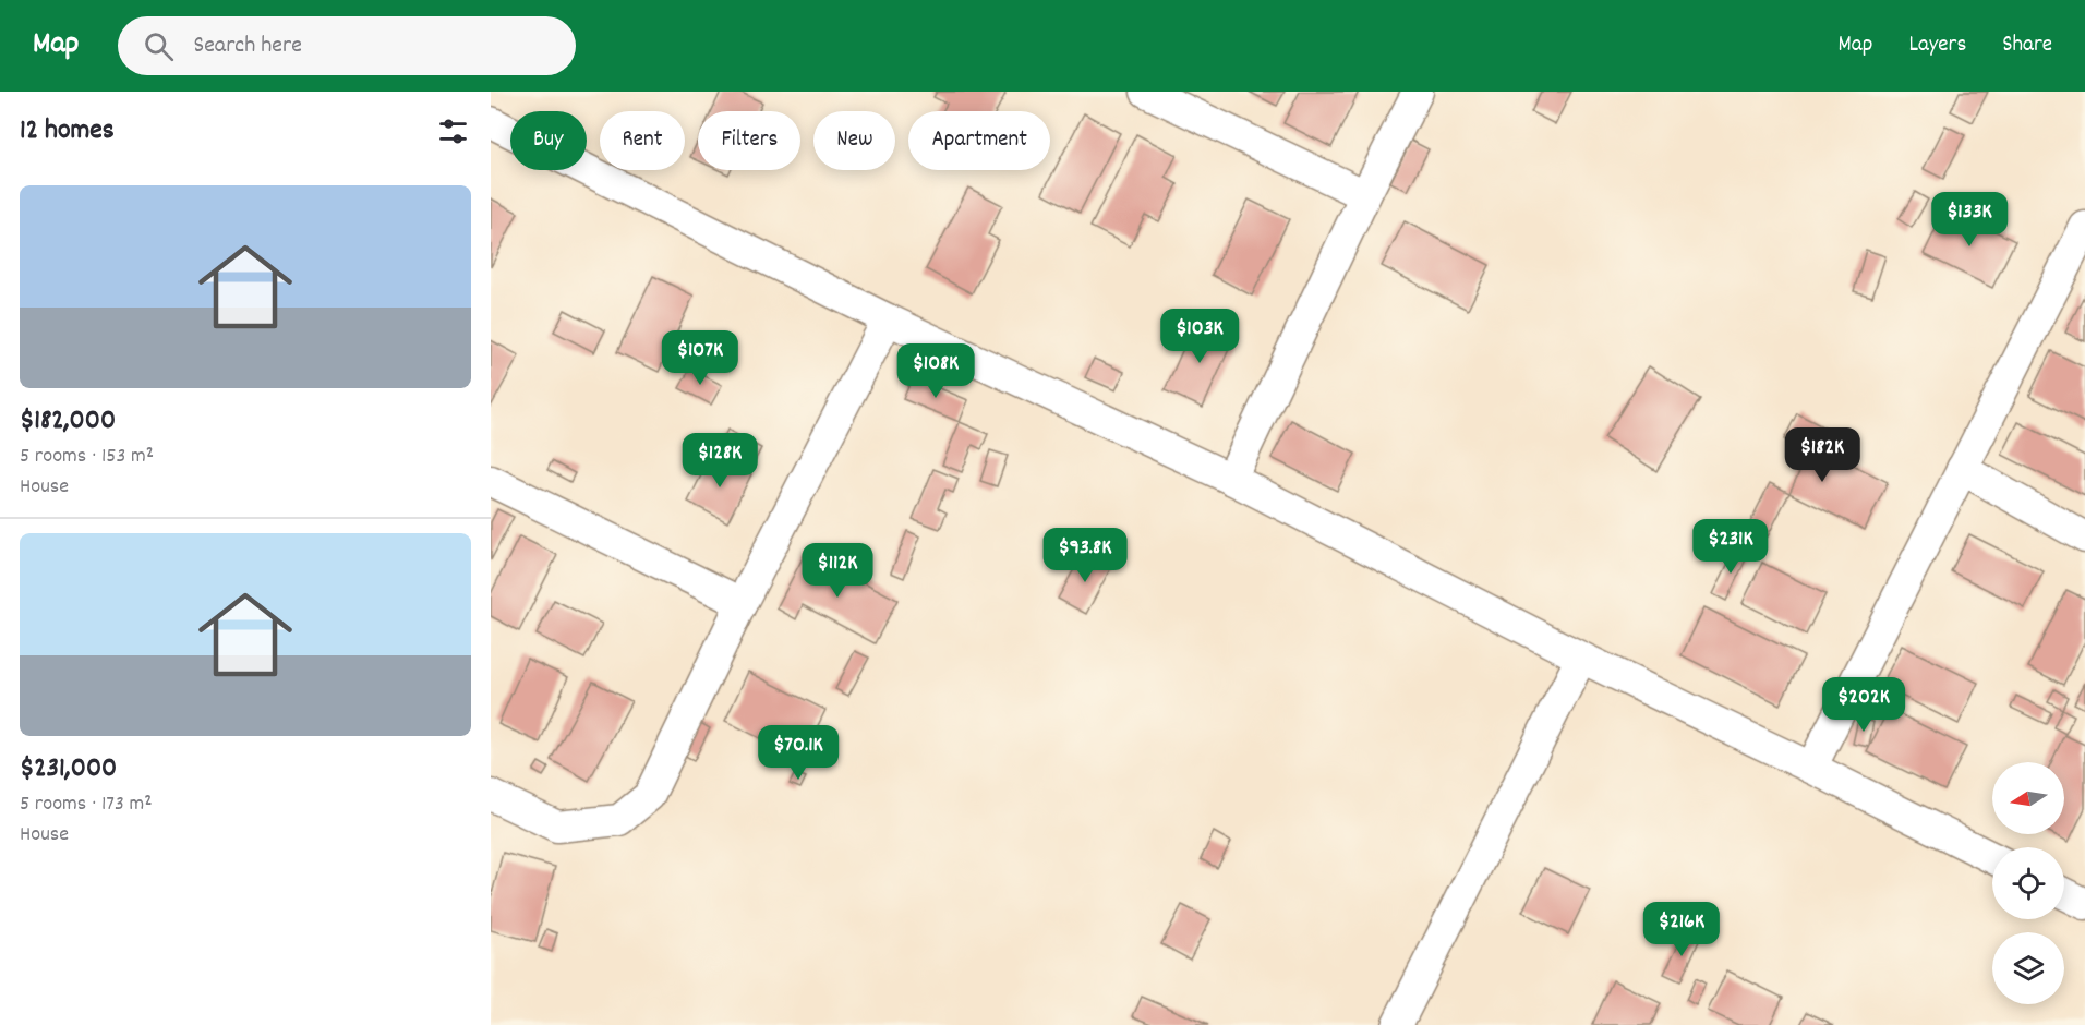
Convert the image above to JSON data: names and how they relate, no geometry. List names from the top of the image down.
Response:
{
  "north": "left",
  "page": {
    "header": "Map",
    "search": "Search here",
    "nav": ["Map", "Layers", "Share"],
    "heading": "12 homes",
    "chip": [
      "Buy",
      "Rent",
      "Filters",
      "New",
      "Apartment"
    ],
    "list": [
      {
        "name": "$182,000",
        "note": "5 rooms · 153 m² · House"
      },
      {
        "name": "$231,000",
        "note": "5 rooms · 173 m² · House"
      }
    ],
    "price": [
      "$133K",
      "$103K",
      "$107K",
      "$108K",
      "$182K",
      "$128K",
      "$231K",
      "$93.8K",
      "$112K",
      "$202K",
      "$70.1K",
      "$216K"
    ]
  }
}
